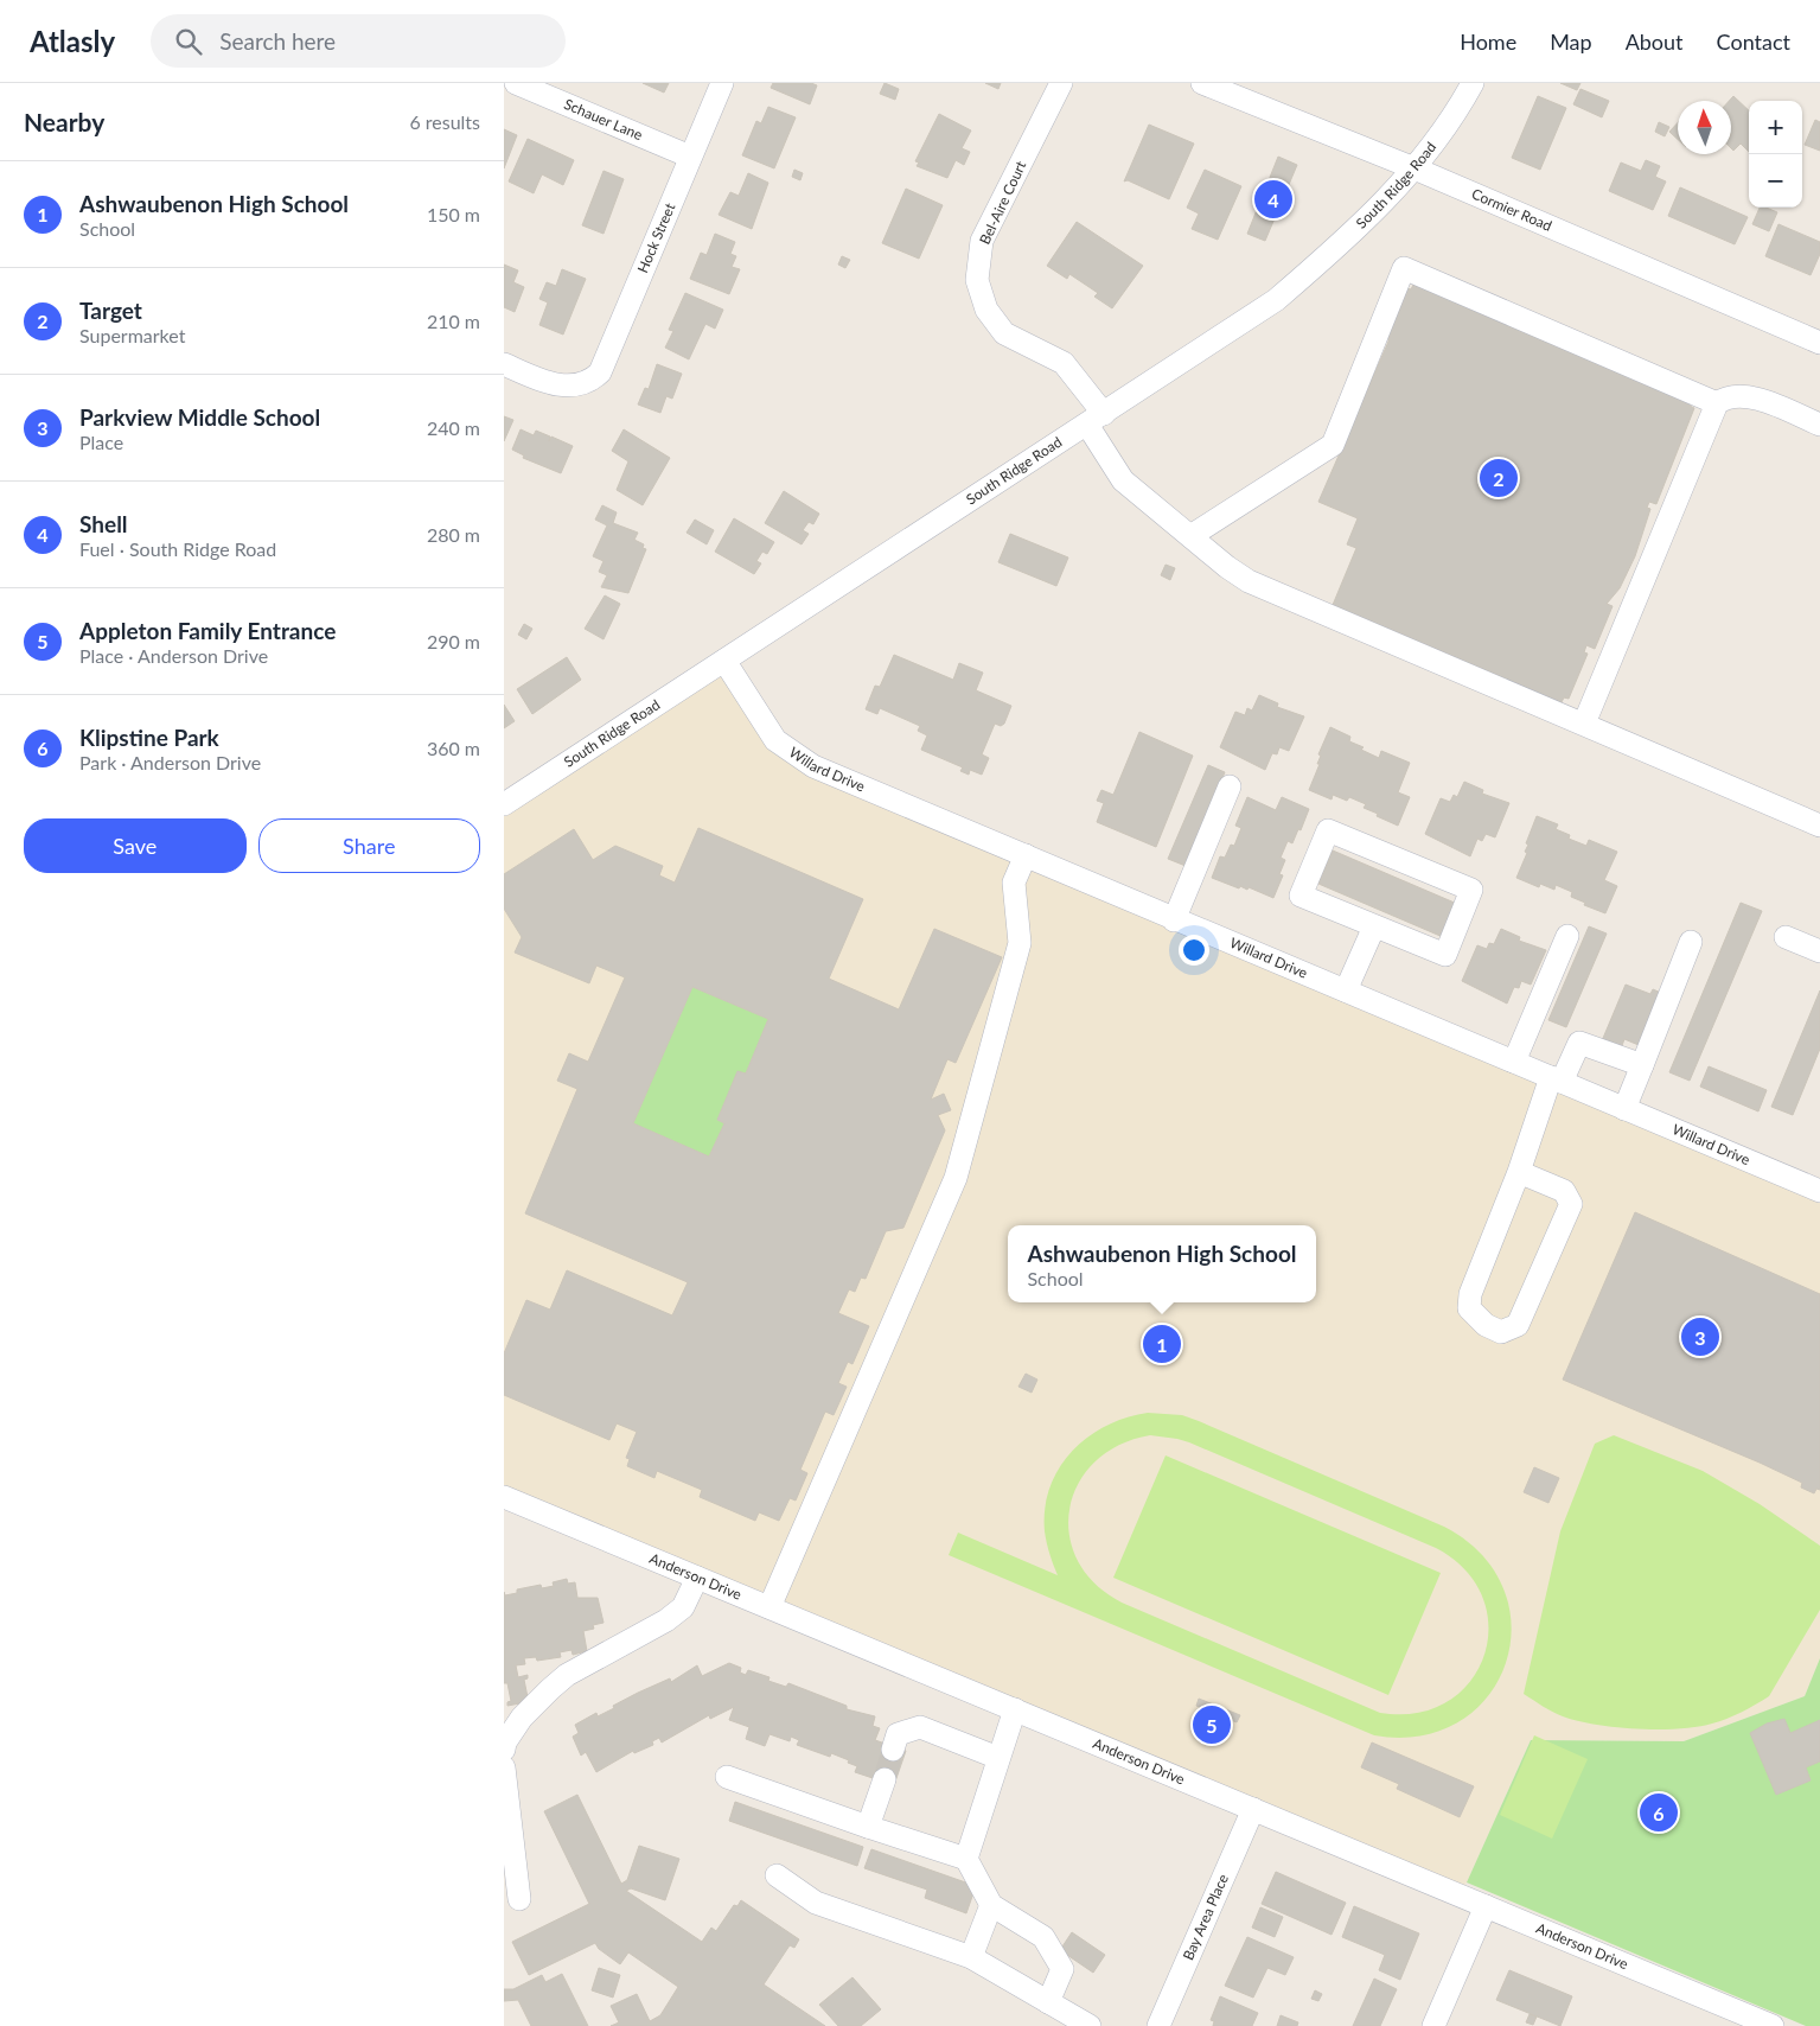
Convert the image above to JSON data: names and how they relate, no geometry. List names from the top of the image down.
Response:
{
  "streets": {
    "street": [
      "Schauer Lane",
      "South Ridge Road",
      "Bel-Aire Court",
      "Cormier Road",
      "Hock Street",
      "Willard Drive",
      "Anderson Drive",
      "Bay Area Place"
    ]
  },
  "crossings": [
    ["Schauer Lane", "Hock Street"],
    ["South Ridge Road", "Bel-Aire Court"],
    ["South Ridge Road", "Cormier Road"],
    ["South Ridge Road", "Willard Drive"],
    ["Anderson Drive", "Bay Area Place"]
  ],
  "north": "top",
  "page": {
    "header": "Atlasly",
    "search": "Search here",
    "nav": [
      "Home",
      "Map",
      "About",
      "Contact"
    ],
    "heading": ["Nearby", "6 results"],
    "map_buttons": ["+", "−"],
    "list": [
      {
        "mark": "1",
        "name": "Ashwaubenon High School",
        "note": "School",
        "value": "150 m"
      },
      {
        "mark": "2",
        "name": "Target",
        "note": "Supermarket",
        "value": "210 m"
      },
      {
        "mark": "3",
        "name": "Parkview Middle School",
        "note": "Place",
        "value": "240 m"
      },
      {
        "mark": "4",
        "name": "Shell",
        "note": "Fuel · South Ridge Road",
        "value": "280 m"
      },
      {
        "mark": "5",
        "name": "Appleton Family Entrance",
        "note": "Place · Anderson Drive",
        "value": "290 m"
      },
      {
        "mark": "6",
        "name": "Klipstine Park",
        "note": "Park · Anderson Drive",
        "value": "360 m"
      }
    ],
    "pins": [
      "4",
      "2",
      "3",
      "1",
      "5",
      "6"
    ],
    "buttons": ["Save", "Share"],
    "popup": ["Ashwaubenon High School", "School"]
  }
}
